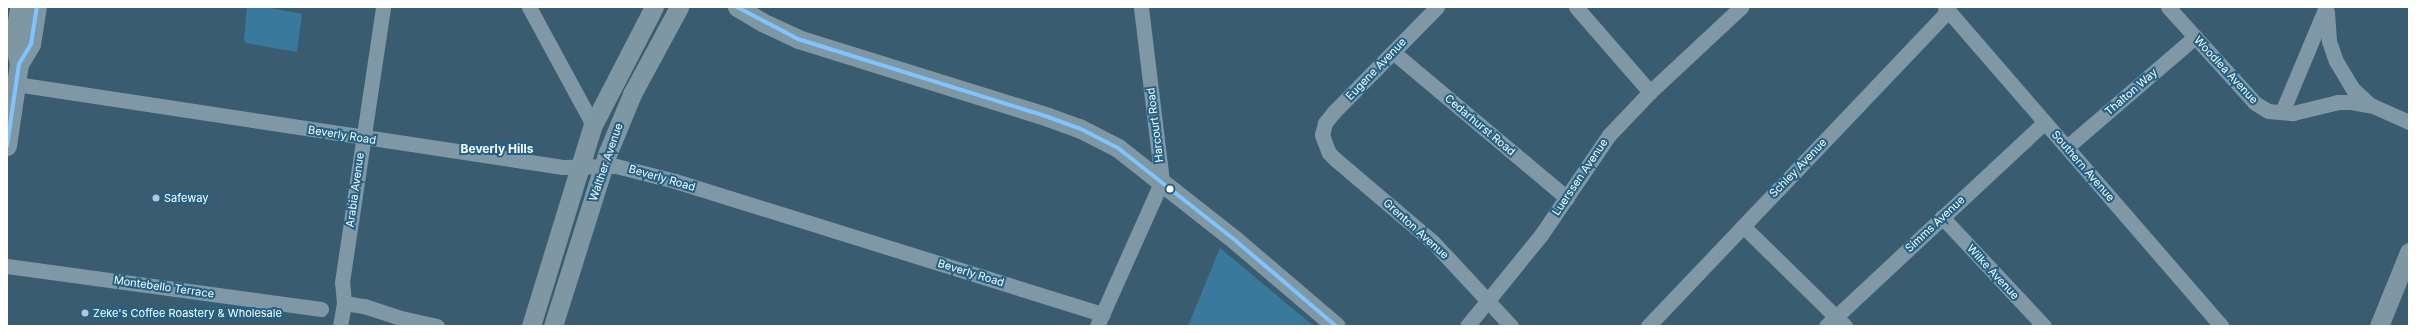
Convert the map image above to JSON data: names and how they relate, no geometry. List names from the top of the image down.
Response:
{
  "streets": {
    "main road": ["Walther Avenue"],
    "street": [
      "Eugene Avenue",
      "Woodlea Avenue",
      "Thalton Way",
      "Harcourt Road",
      "Cedarhurst Road",
      "Beverly Road",
      "Southern Avenue",
      "Schley Avenue",
      "Luerssen Avenue",
      "Arabia Avenue",
      "Simms Avenue",
      "Grenton Avenue",
      "Wilke Avenue",
      "Montebello Terrace"
    ]
  },
  "crossings": [
    ["Eugene Avenue", "Cedarhurst Road"],
    ["Eugene Avenue", "Grenton Avenue"],
    ["Woodlea Avenue", "Thalton Way"],
    ["Thalton Way", "Southern Avenue"],
    ["Cedarhurst Road", "Luerssen Avenue"],
    ["Beverly Road", "Walther Avenue"],
    ["Beverly Road", "Arabia Avenue"],
    ["Southern Avenue", "Schley Avenue"],
    ["Southern Avenue", "Simms Avenue"],
    ["Luerssen Avenue", "Grenton Avenue"],
    ["Simms Avenue", "Wilke Avenue"]
  ],
  "districts": ["Beverly Hills"],
  "places": ["Safeway", "Zeke's Coffee Roastery & Wholesale"]
}
